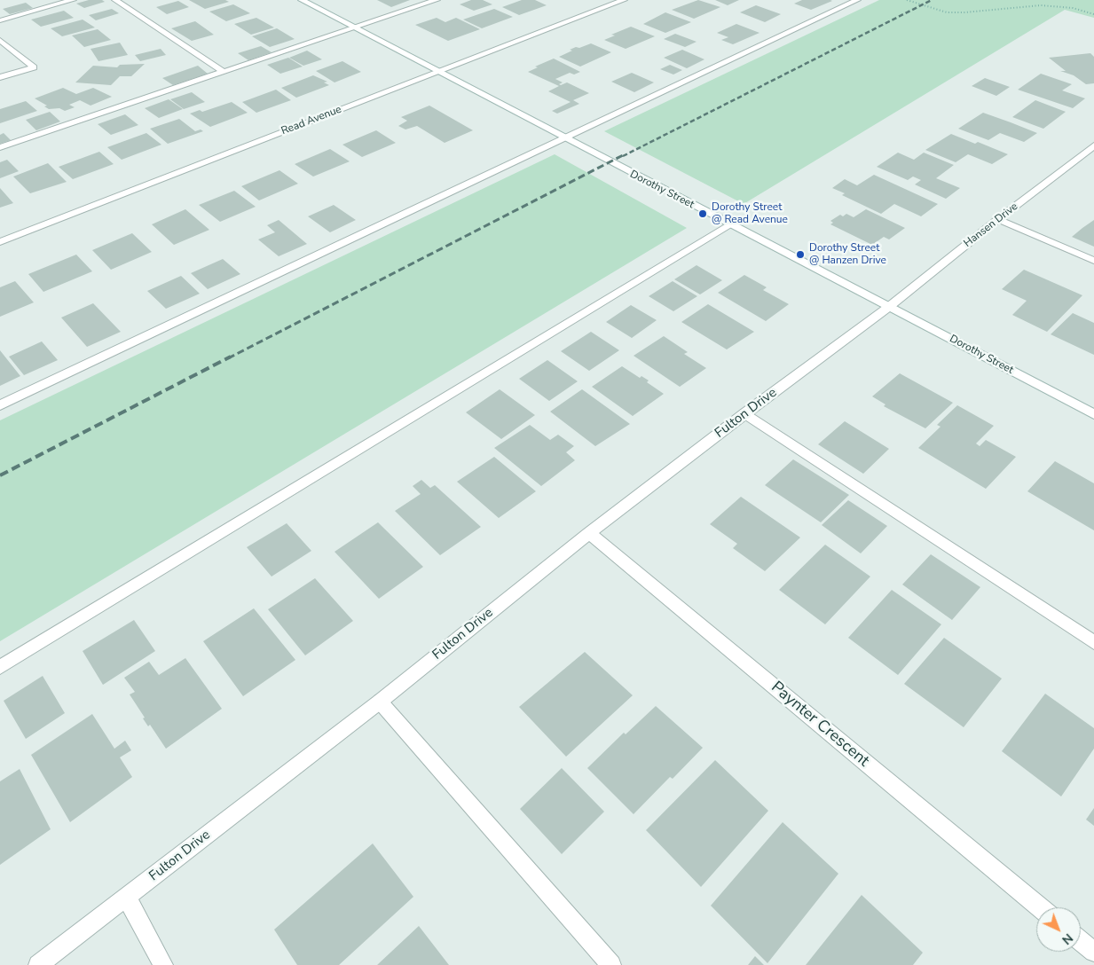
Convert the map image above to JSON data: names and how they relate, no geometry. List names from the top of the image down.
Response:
{
  "streets": {
    "street": [
      "Read Avenue",
      "Dorothy Street",
      "Hansen Drive",
      "Fulton Drive",
      "Paynter Crescent"
    ]
  },
  "crossings": [
    ["Read Avenue", "Dorothy Street"],
    ["Dorothy Street", "Hansen Drive"],
    ["Dorothy Street", "Fulton Drive"],
    ["Hansen Drive", "Fulton Drive"],
    ["Fulton Drive", "Paynter Crescent"]
  ],
  "places": ["Dorothy Street @ Read Avenue", "Dorothy Street @ Hanzen Drive"],
  "north": "bottom right"
}
